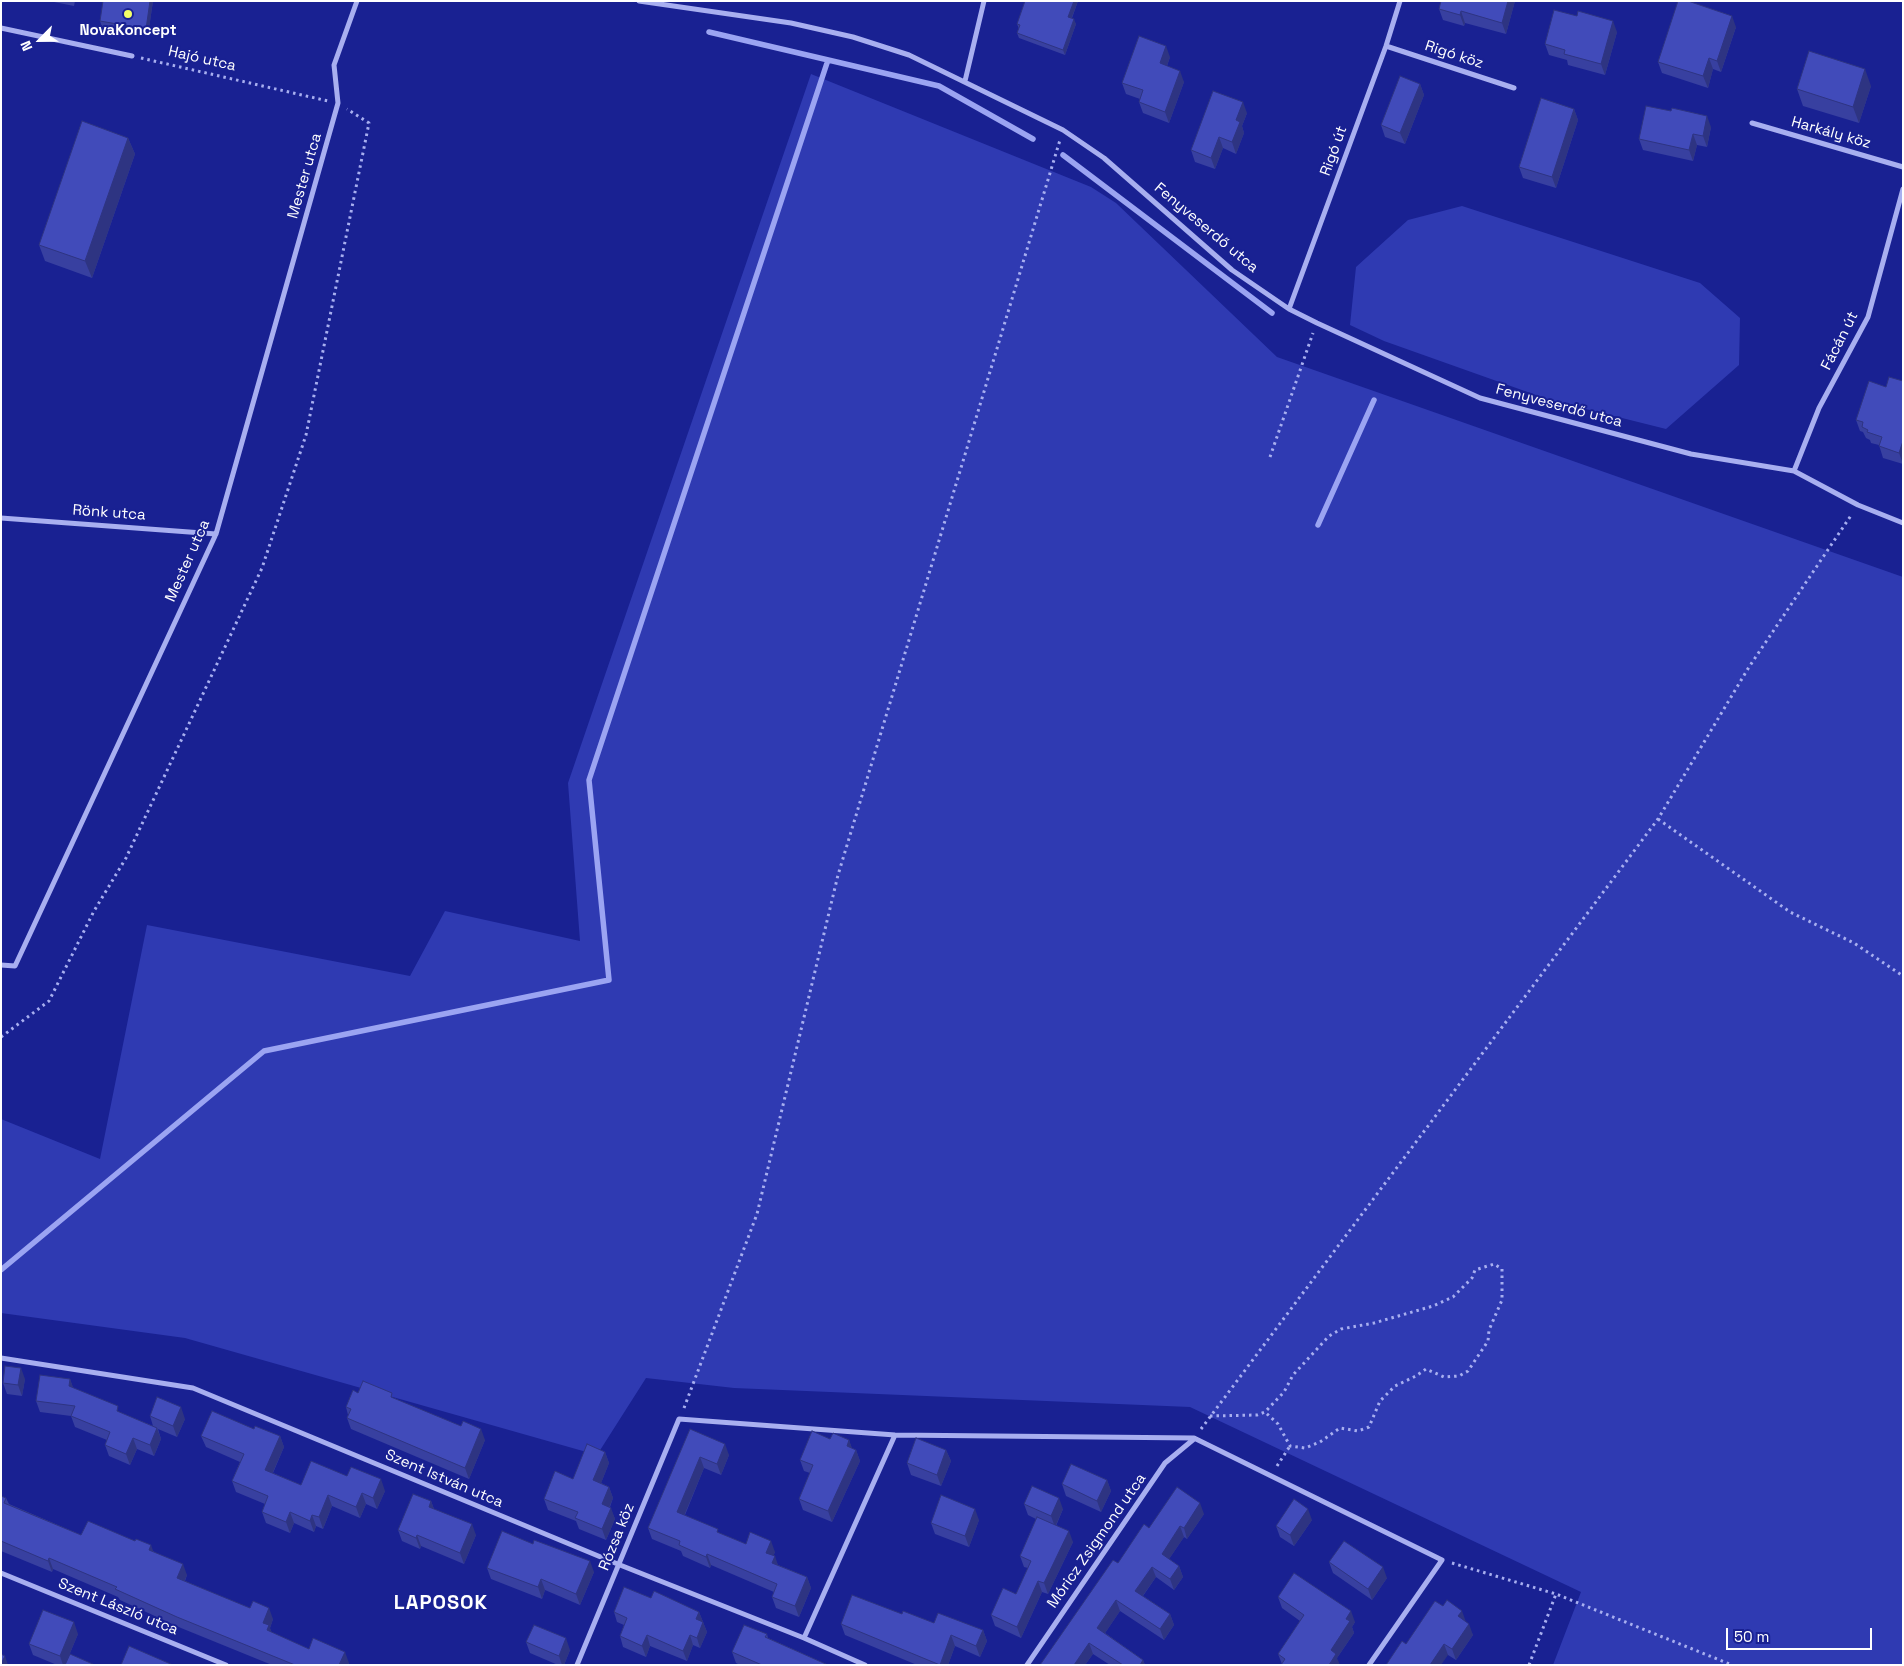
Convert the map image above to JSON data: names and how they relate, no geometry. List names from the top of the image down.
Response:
{
  "streets": {
    "street": [
      "Rigó köz",
      "Harkály köz",
      "Rigó út",
      "Mester utca",
      "Fenyveserdő utca",
      "Fácán út",
      "Rönk utca",
      "Szent István utca",
      "Rózsa köz",
      "Móricz Zsigmond utca",
      "Szent László utca"
    ],
    "path": ["Hajó utca"]
  },
  "crossings": [
    ["Rigó köz", "Rigó út"],
    ["Hajó utca", "Mester utca"],
    ["Rigó út", "Fenyveserdő utca"],
    ["Mester utca", "Rönk utca"],
    ["Fenyveserdő utca", "Fácán út"],
    ["Szent István utca", "Rózsa köz"]
  ],
  "districts": ["LAPOSOK"],
  "places": ["NovaKoncept"],
  "scale_bar": "50 m",
  "north": "bottom left"
}
